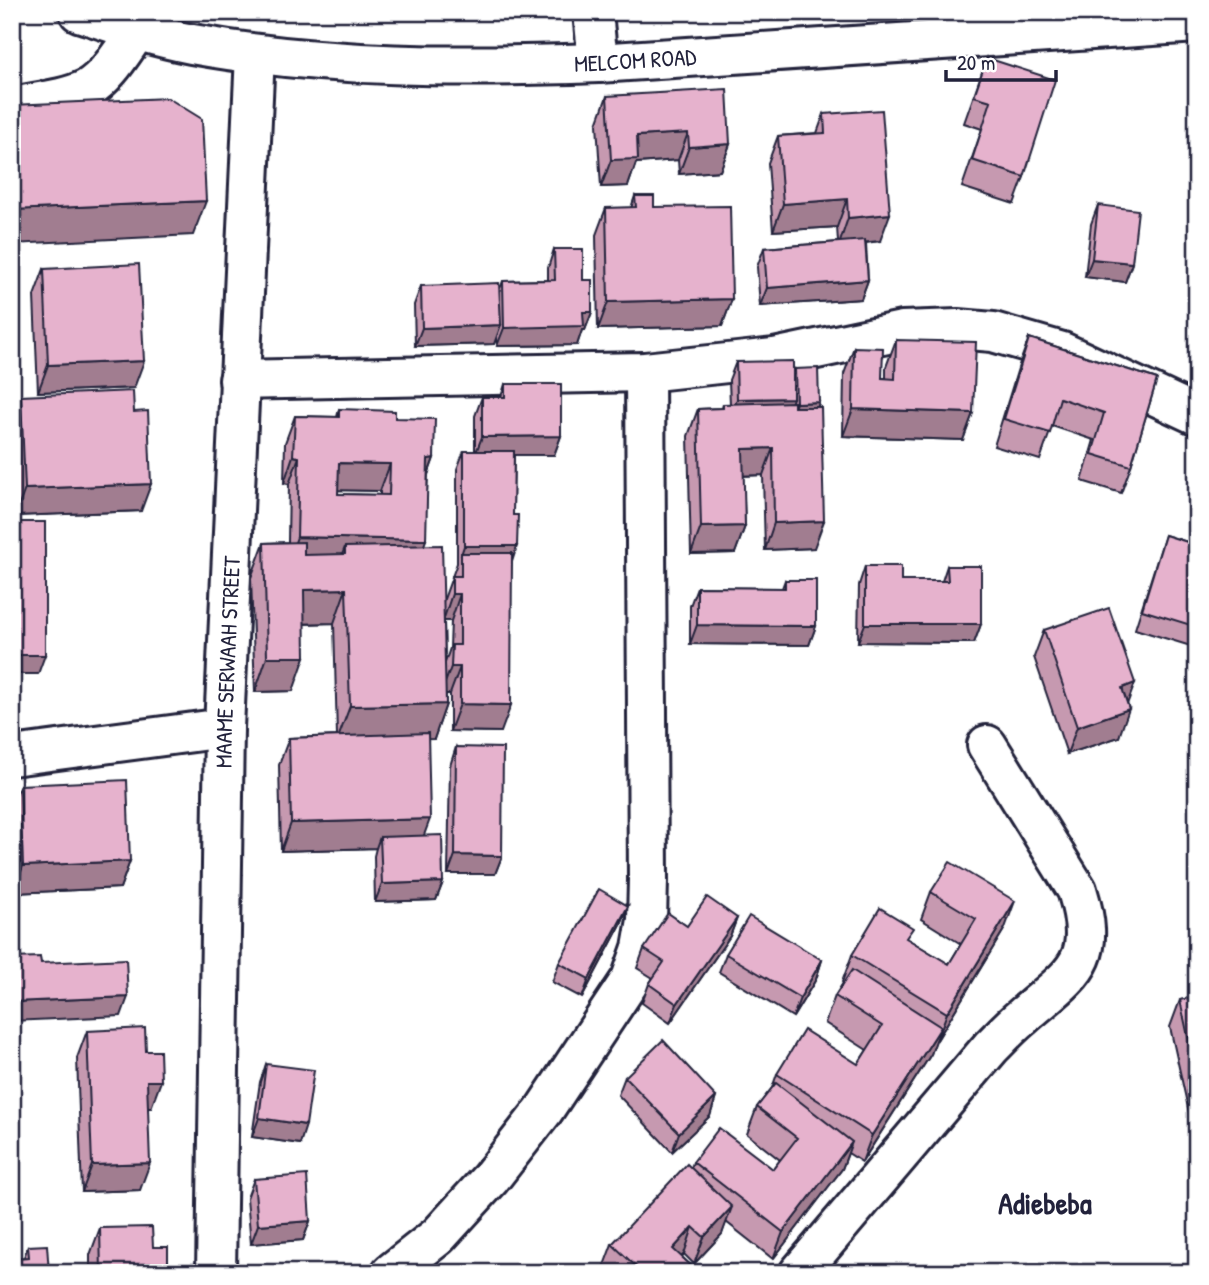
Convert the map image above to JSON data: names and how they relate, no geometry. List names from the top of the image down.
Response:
{
  "streets": {
    "street": ["MELCOM ROAD", "MAAME SERWAAH STREET"]
  },
  "crossings": [
    ["MELCOM ROAD", "MAAME SERWAAH STREET"]
  ],
  "districts": ["Adiebeba"],
  "scale_bar": "20 m"
}
